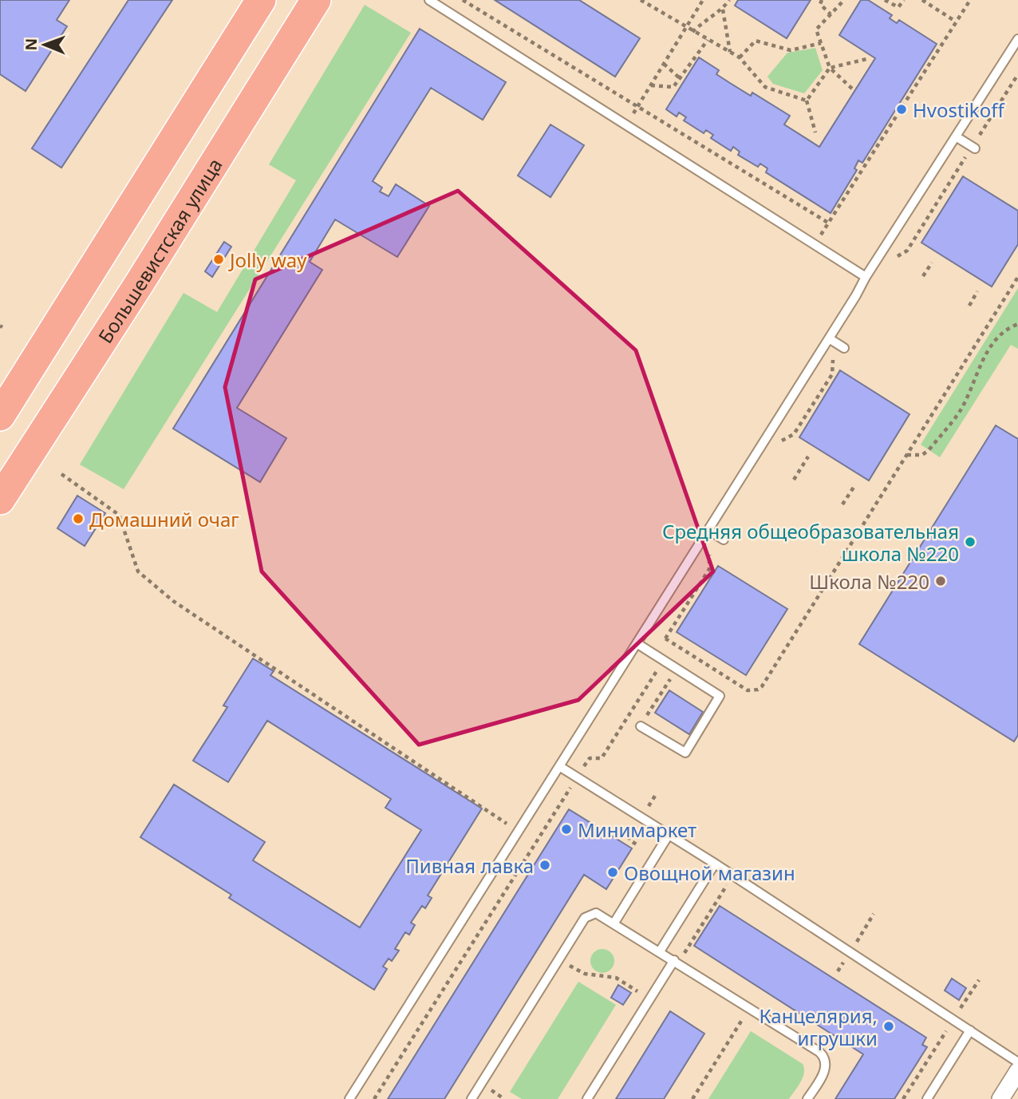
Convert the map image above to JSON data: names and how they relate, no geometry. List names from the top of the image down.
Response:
{
  "streets": {
    "highway": ["Большевистская улица"]
  },
  "places": [
    "Hvostikoff",
    "Jolly way",
    "Домашний очаг",
    "Средняя общеобразовательная школа №220",
    "Школа №220",
    "Минимаркет",
    "Пивная лавка",
    "Овощной магазин",
    "Канцелярия, игрушки"
  ],
  "north": "left"
}
